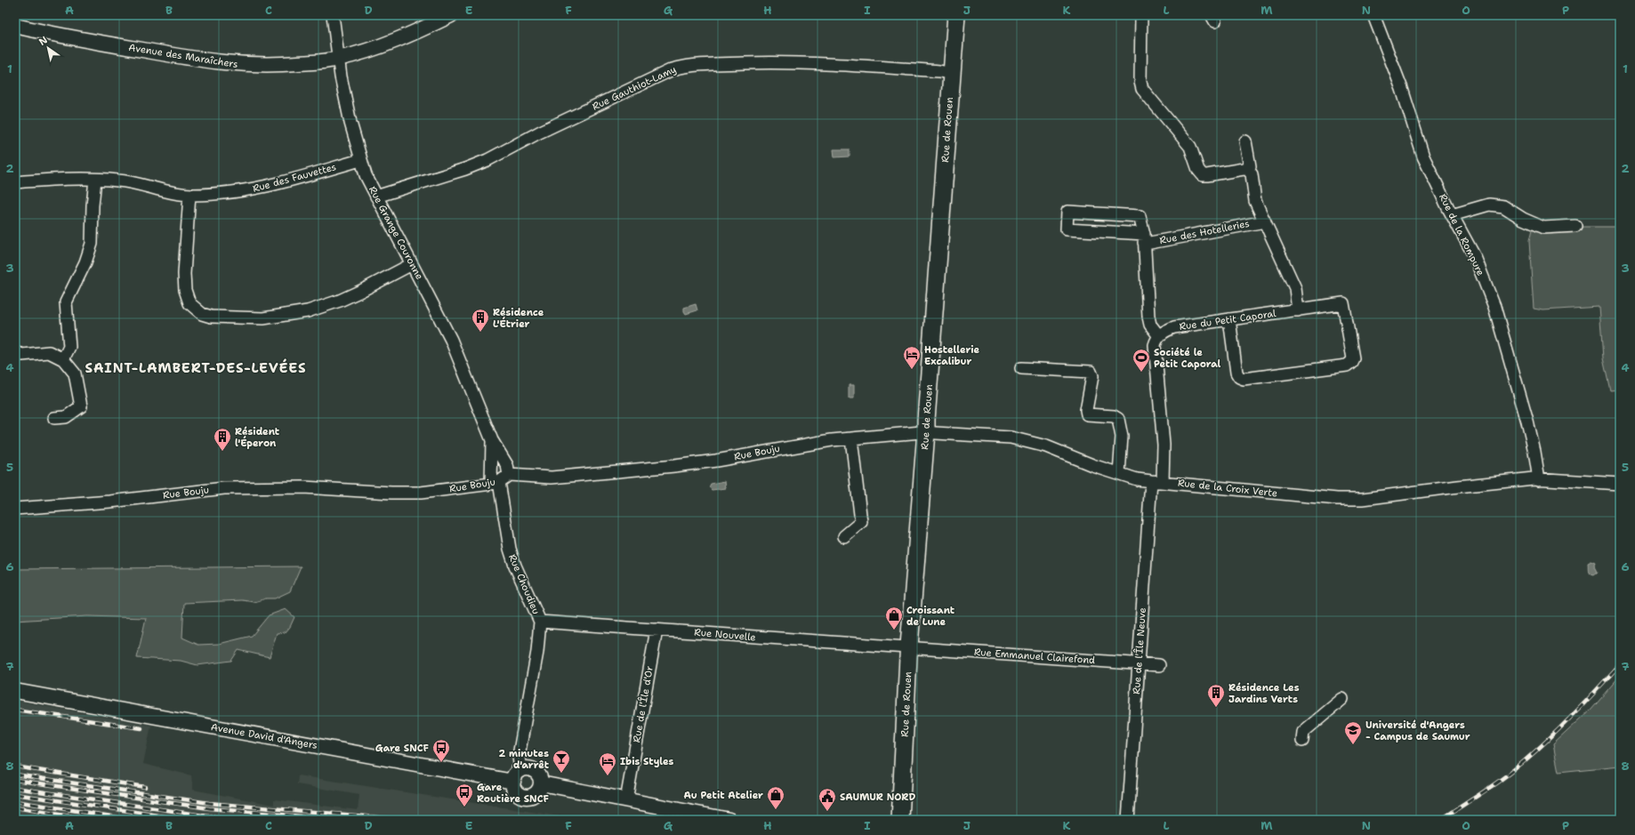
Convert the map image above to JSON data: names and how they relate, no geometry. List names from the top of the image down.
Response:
{
  "streets": {
    "main road": ["Rue de Rouen"],
    "street": [
      "Avenue des Maraîchers",
      "Rue Gauthiot-Lamy",
      "Rue des Fauvettes",
      "Rue des Hotelleries",
      "Rue Grange Couronne",
      "Rue de la Rompure",
      "Rue du Petit Caporal",
      "Rue Bouju",
      "Rue de la Croix Verte",
      "Rue Choudieu",
      "Rue Nouvelle",
      "Rue de l'Île Neuve",
      "Rue Emmanuel Clairefond",
      "Rue de l'Île d'Or",
      "Avenue David d'Angers"
    ]
  },
  "crossings": [
    ["Avenue des Maraîchers", "Rue Grange Couronne"],
    ["Rue Gauthiot-Lamy", "Rue de Rouen"],
    ["Rue Gauthiot-Lamy", "Rue Grange Couronne"],
    ["Rue de Rouen", "Rue Bouju"],
    ["Rue de Rouen", "Rue de la Croix Verte"],
    ["Rue de Rouen", "Rue Nouvelle"],
    ["Rue de Rouen", "Rue Emmanuel Clairefond"],
    ["Rue des Fauvettes", "Rue Grange Couronne"],
    ["Rue Grange Couronne", "Rue Bouju"],
    ["Rue Grange Couronne", "Rue Choudieu"],
    ["Rue de la Rompure", "Rue de la Croix Verte"],
    ["Rue Bouju", "Rue de la Croix Verte"],
    ["Rue Bouju", "Rue Choudieu"],
    ["Rue de la Croix Verte", "Rue de l'Île Neuve"],
    ["Rue Choudieu", "Rue Nouvelle"],
    ["Rue Choudieu", "Avenue David d'Angers"],
    ["Rue Nouvelle", "Rue Emmanuel Clairefond"],
    ["Rue Nouvelle", "Rue de l'Île d'Or"],
    ["Rue de l'Île Neuve", "Rue Emmanuel Clairefond"]
  ],
  "districts": ["SAINT-LAMBERT-DES-LEVÉES"],
  "places": {
    "building": ["Résidence L'Étrier", "Résident l'Éperon", "Résidence Les Jardins Verts"],
    "hotel": ["Hostellerie Excalibur", "Ibis Styles"],
    "sports": ["Société le Petit Caporal"],
    "shop": ["Croissant de Lune", "Au Petit Atelier"],
    "school or university": ["Université d'Angers - Campus de Saumur"],
    "bus stop": ["Gare SNCF", "Gare Routière SNCF"],
    "bar": ["2 minutes d'arrêt"],
    "public building": ["SAUMUR NORD"]
  },
  "north": "top left",
  "grid": {
    "columns": [
      "A",
      "B",
      "C",
      "D",
      "E",
      "F",
      "G",
      "H",
      "I",
      "J",
      "K",
      "L",
      "M",
      "N",
      "O",
      "P"
    ],
    "rows": [
      "1",
      "2",
      "3",
      "4",
      "5",
      "6",
      "7",
      "8"
    ]
  }
}
